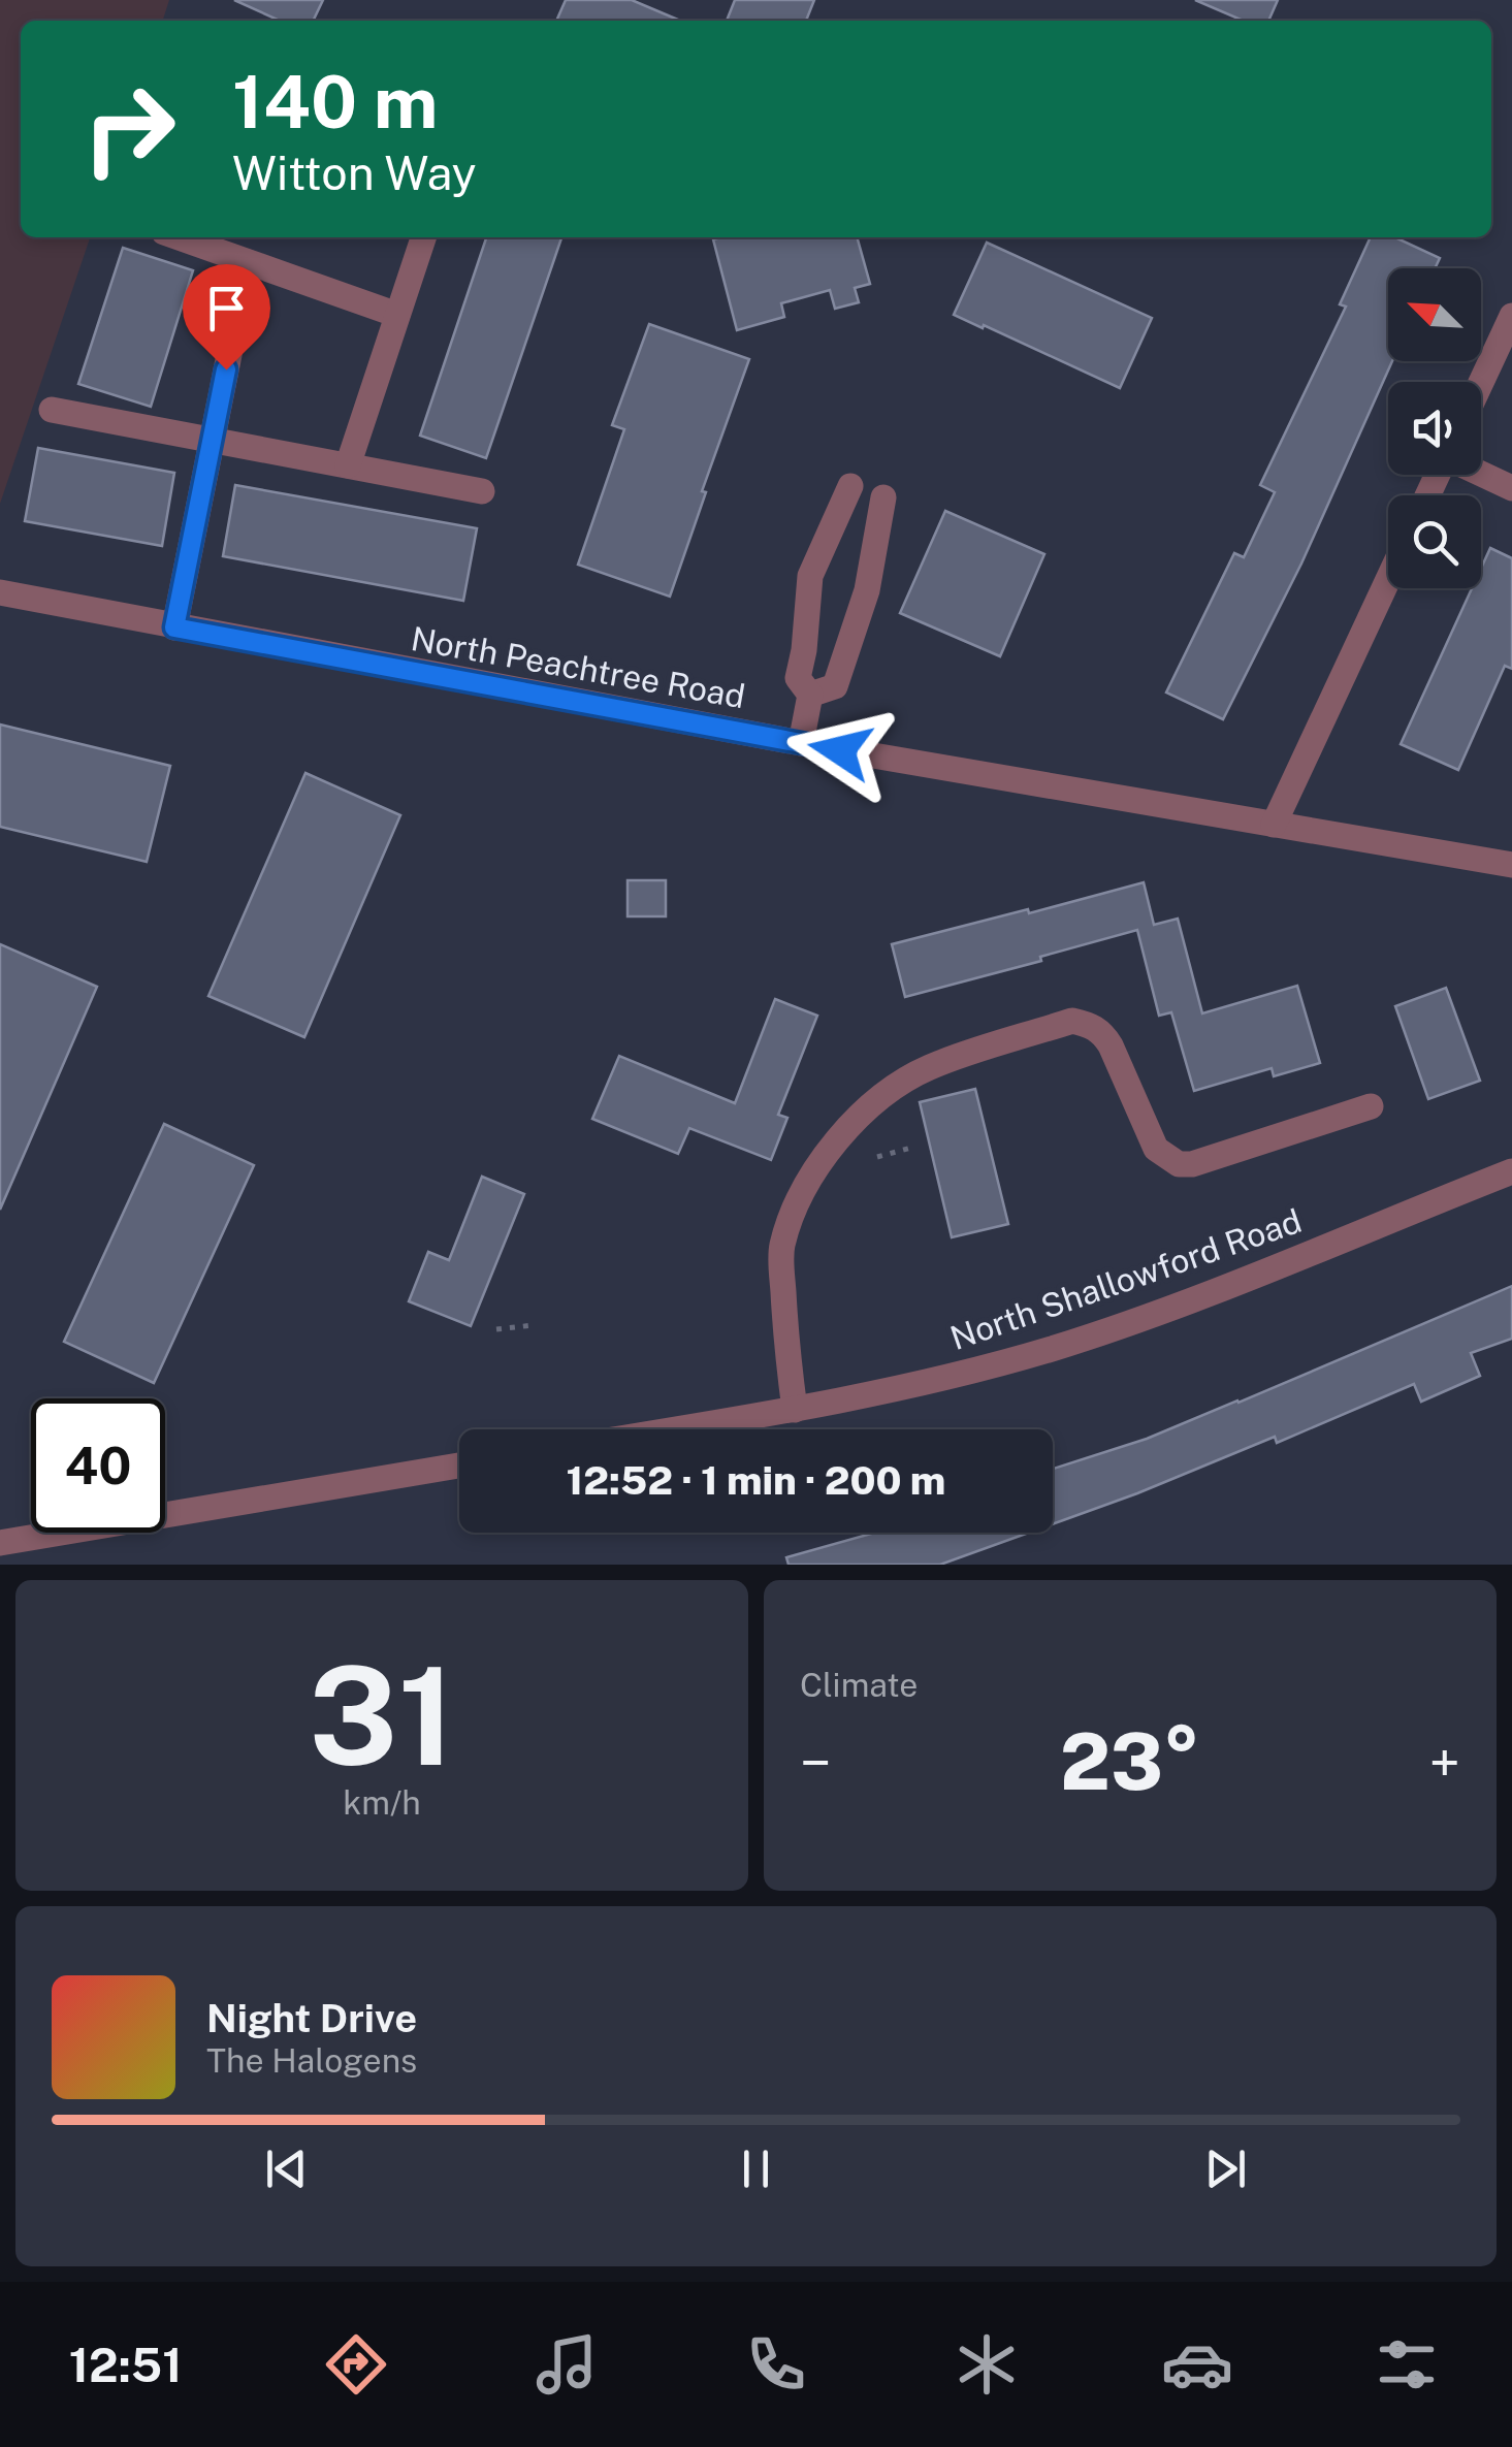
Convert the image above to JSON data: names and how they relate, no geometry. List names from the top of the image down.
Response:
{
  "streets": {
    "street": ["North Peachtree Road", "North Shallowford Road"]
  },
  "north": "top left",
  "page": {
    "turn": ["140 m", "Witton Way"],
    "limit": "40",
    "trip": "12:52 · 1 min · 200 m",
    "tile": [
      ["31", "km/h"],
      "Climate"
    ],
    "heat": ["−", "23°", "+"],
    "song": ["Night Drive", "The Halogens"],
    "tabs": "12:51"
  }
}
